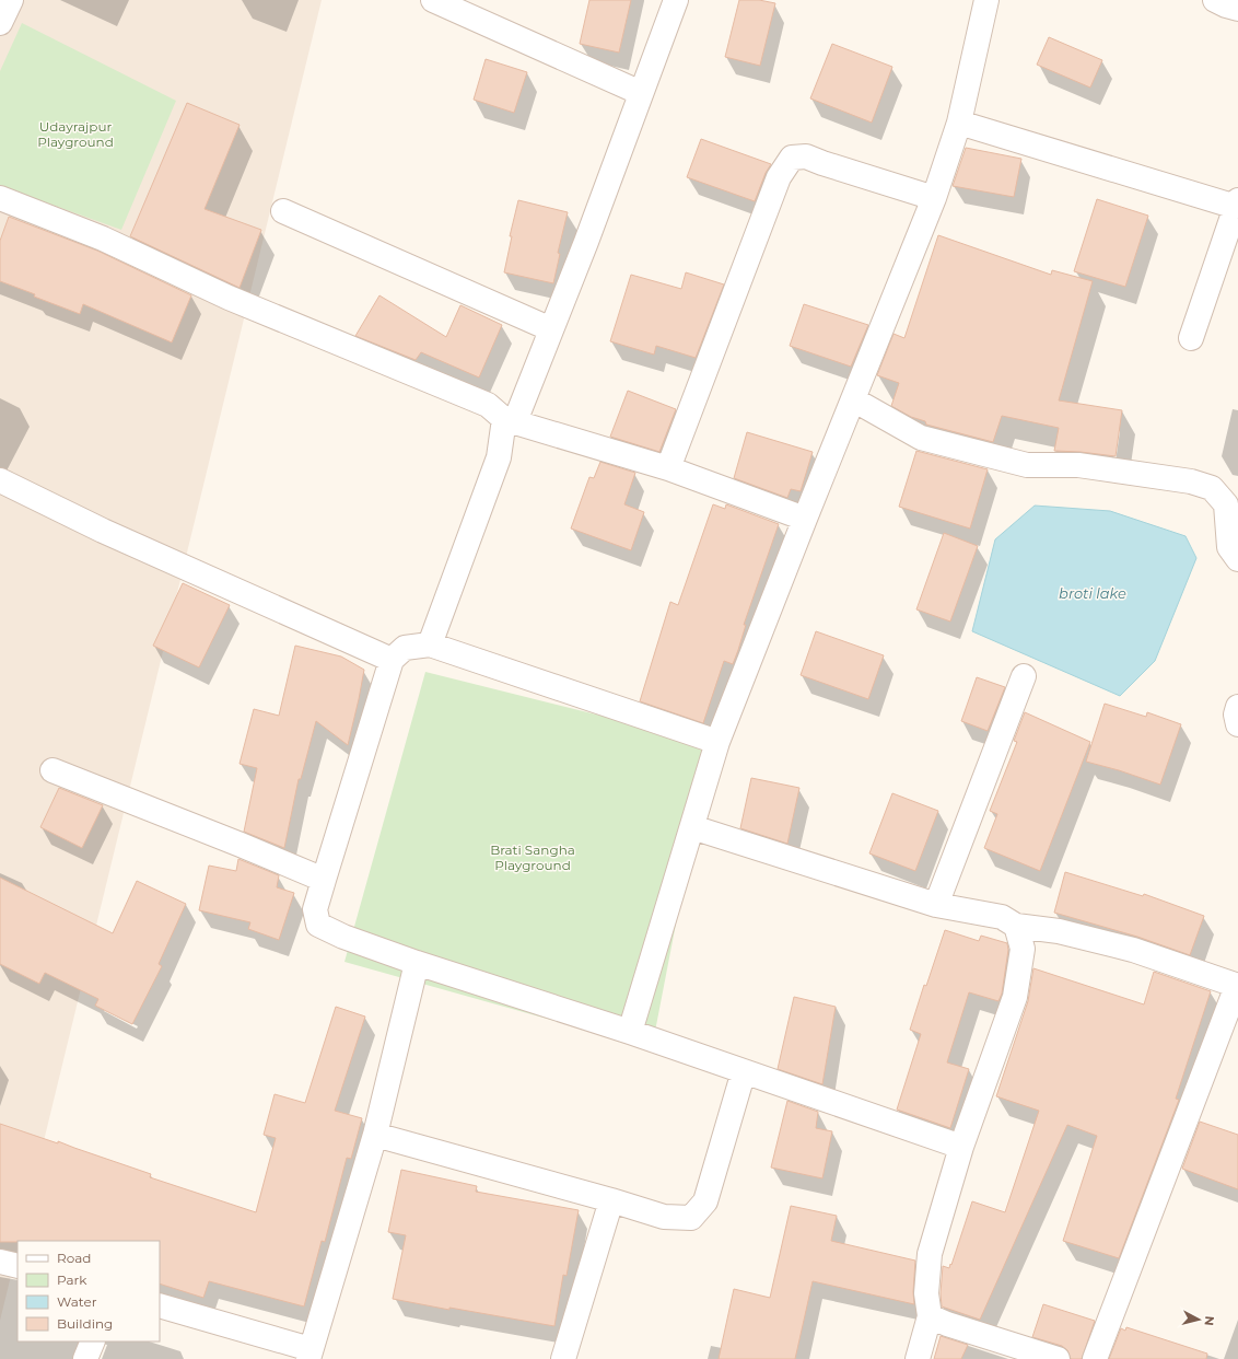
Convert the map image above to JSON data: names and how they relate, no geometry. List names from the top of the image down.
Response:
{
  "water": ["broti lake"],
  "parks": ["Udayrajpur Playground", "Brati Sangha Playground"],
  "legend": [
    "Road",
    "Park",
    "Water",
    "Building"
  ],
  "north": "right"
}
